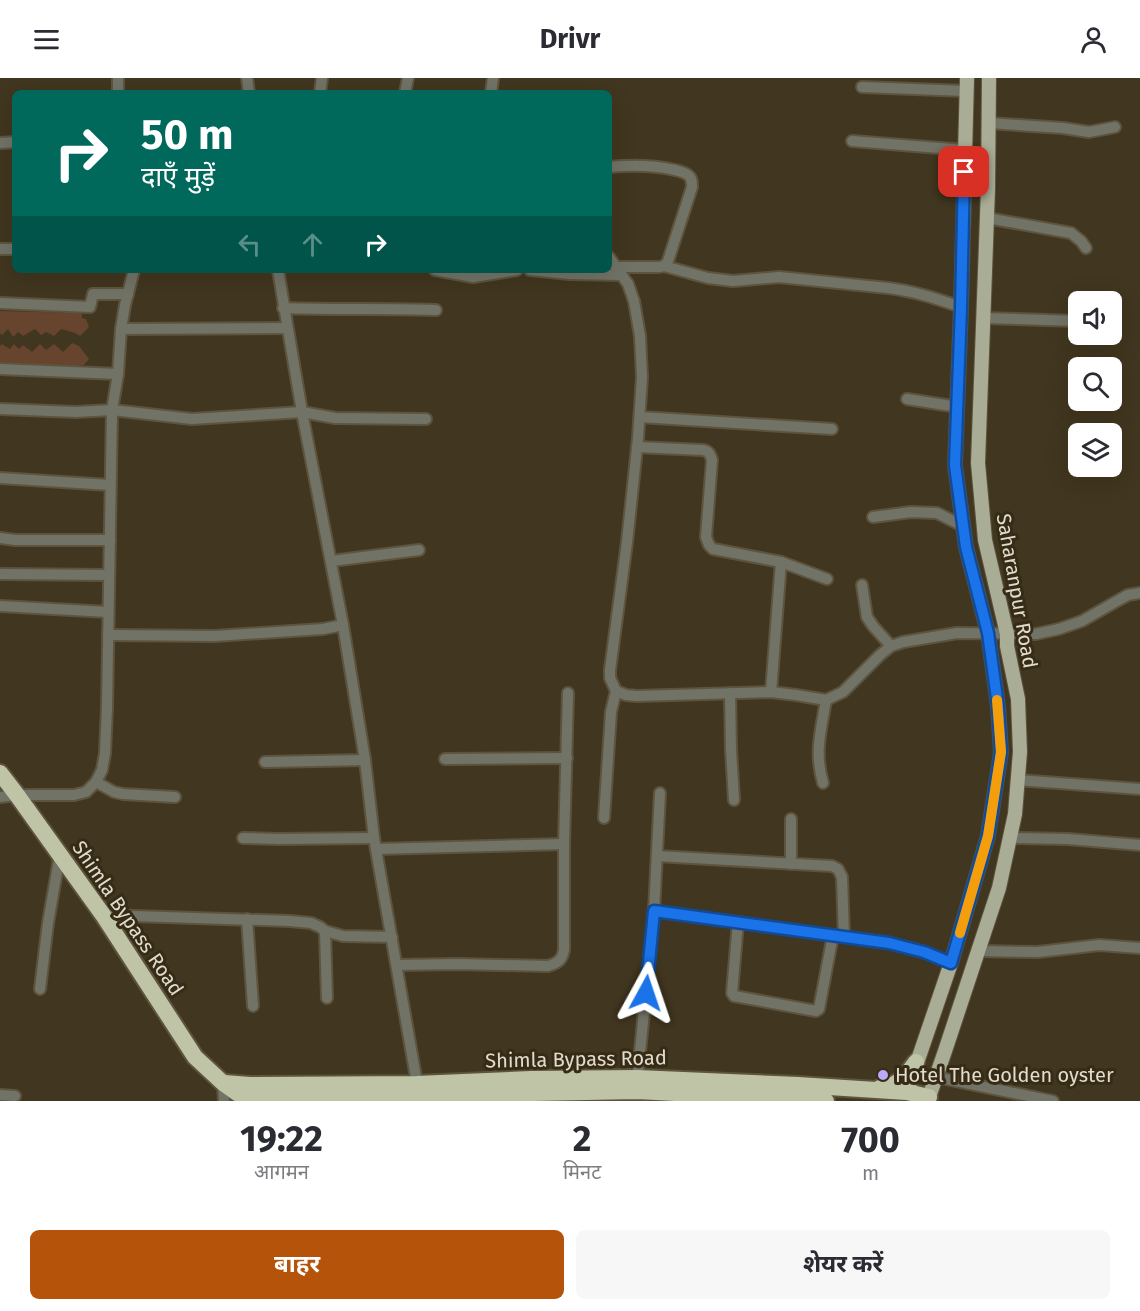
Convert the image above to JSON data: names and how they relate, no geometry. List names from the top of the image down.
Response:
{
  "streets": {
    "highway": ["Shimla Bypass Road"],
    "main road": ["Saharanpur Road"]
  },
  "crossings": [
    ["Saharanpur Road", "Shimla Bypass Road"]
  ],
  "places": ["Hotel The Golden oyster"],
  "page": {
    "header": "Drivr",
    "turn": ["50 m", "दाएँ मुड़ें"],
    "eta": [
      "19:22",
      "आगमन",
      "2",
      "मिनट",
      "700",
      "m"
    ],
    "buttons": ["बाहर", "शेयर करें"]
  }
}
